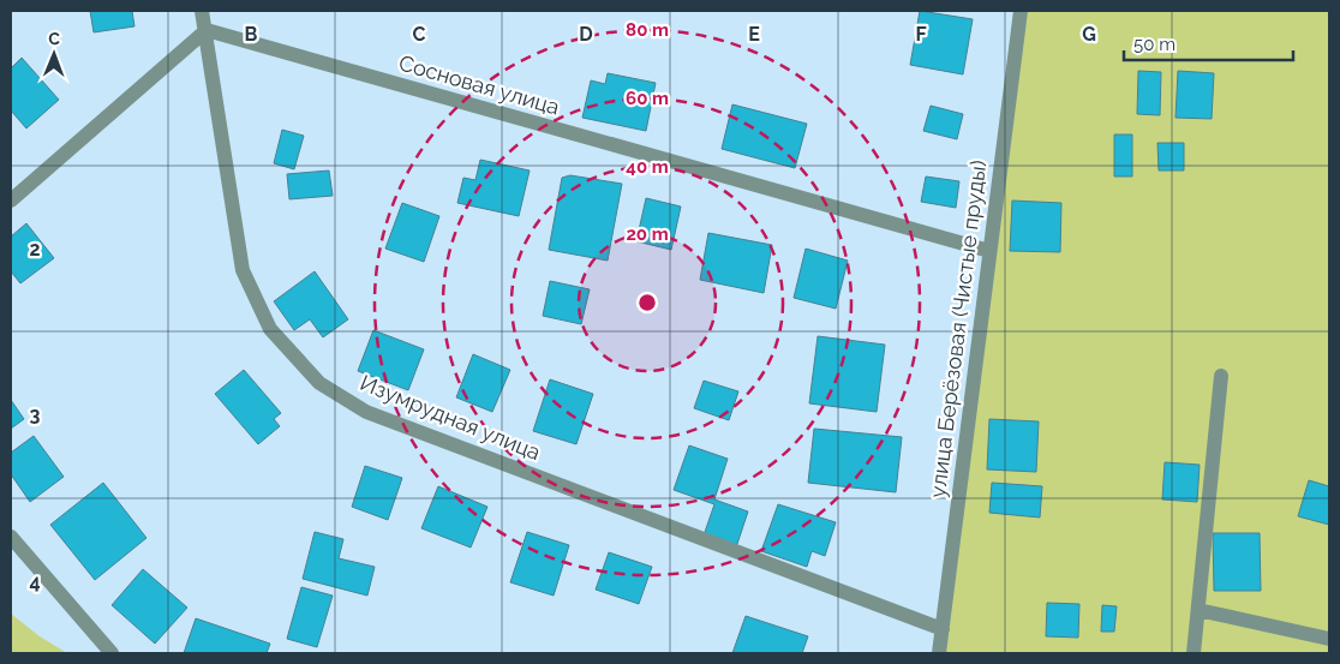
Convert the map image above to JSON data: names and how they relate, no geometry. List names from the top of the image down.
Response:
{
  "streets": {
    "street": ["Сосновая улица", "улица Берёзовая (Чистые пруды)", "Изумрудная улица"]
  },
  "crossings": [
    ["Сосновая улица", "улица Берёзовая (Чистые пруды)"],
    ["Сосновая улица", "Изумрудная улица"],
    ["улица Берёзовая (Чистые пруды)", "Изумрудная улица"]
  ],
  "scale_bar": "50 m",
  "north": "top",
  "grid": {
    "columns": [
      "B",
      "C",
      "D",
      "E",
      "F",
      "G"
    ],
    "rows": ["2", "3", "4"]
  },
  "rings": [
    "80 m",
    "60 m",
    "40 m",
    "20 m"
  ]
}
